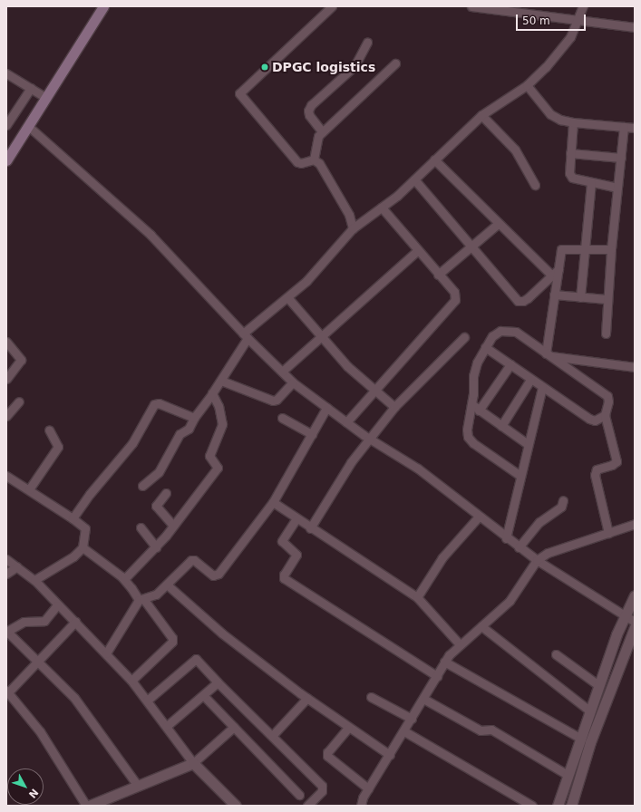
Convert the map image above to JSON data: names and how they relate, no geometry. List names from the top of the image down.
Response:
{
  "places": ["DPGC logistics"],
  "scale_bar": "50 m",
  "north": "bottom right"
}
